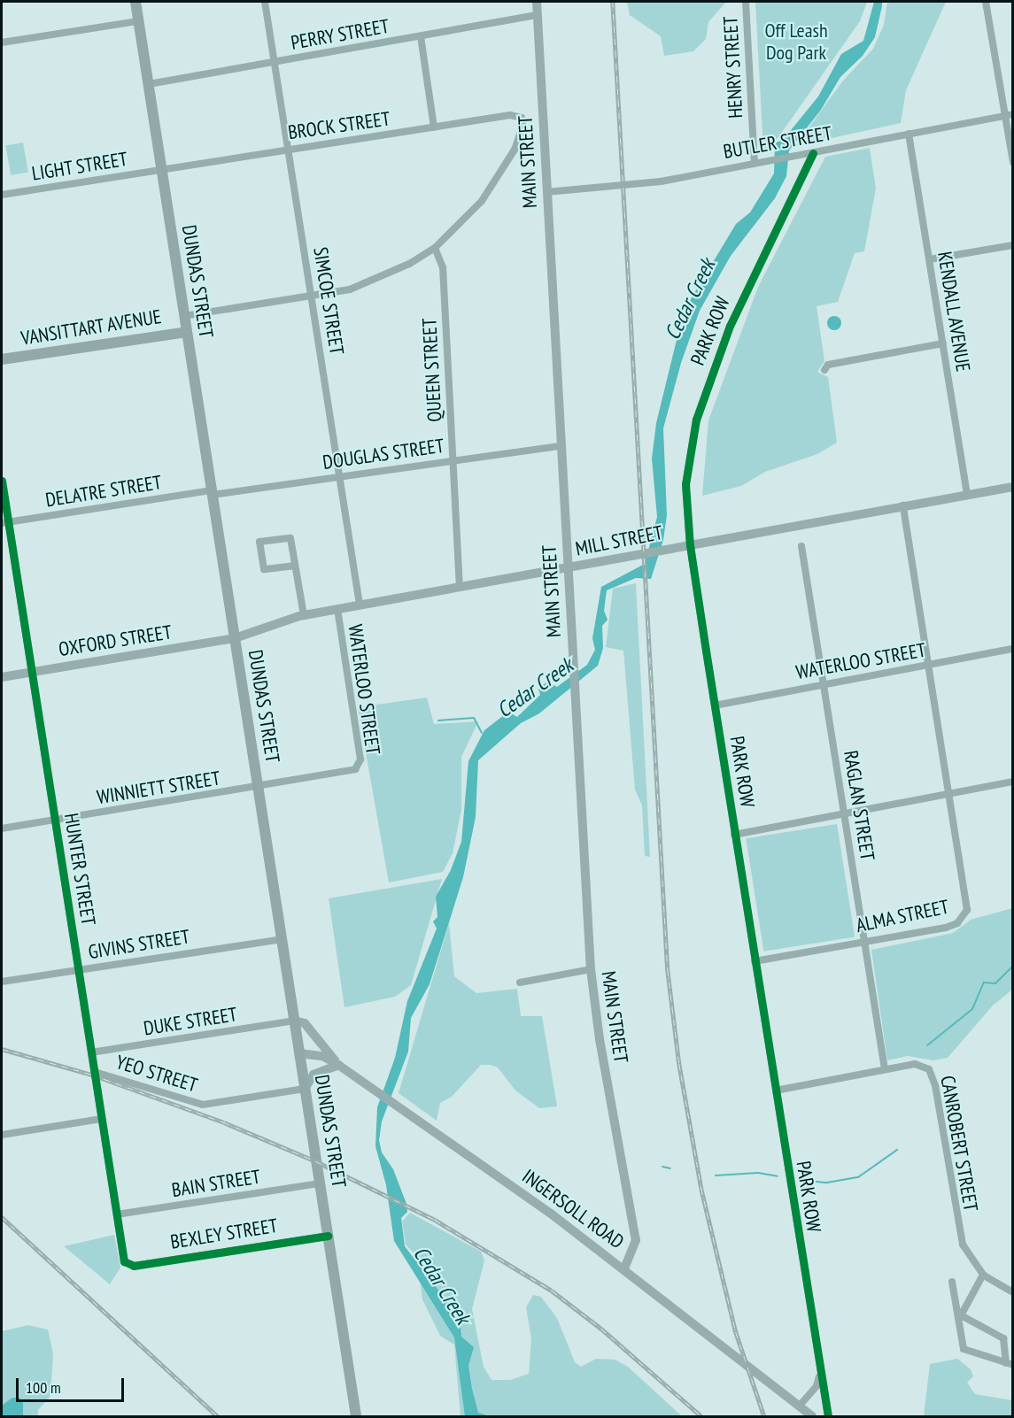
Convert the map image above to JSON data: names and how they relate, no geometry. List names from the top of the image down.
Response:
{
  "streets": {
    "main road": [
      "MAIN STREET",
      "DUNDAS STREET",
      "VANSITTART AVENUE",
      "MILL STREET",
      "OXFORD STREET",
      "INGERSOLL ROAD"
    ],
    "street": [
      "PERRY STREET",
      "HENRY STREET",
      "BROCK STREET",
      "BUTLER STREET",
      "LIGHT STREET",
      "SIMCOE STREET",
      "KENDALL AVENUE",
      "PARK ROW",
      "QUEEN STREET",
      "DOUGLAS STREET",
      "DELATRE STREET",
      "WATERLOO STREET",
      "WINNIETT STREET",
      "RAGLAN STREET",
      "HUNTER STREET",
      "ALMA STREET",
      "GIVINS STREET",
      "DUKE STREET",
      "YEO STREET",
      "CANROBERT STREET",
      "BAIN STREET",
      "BEXLEY STREET"
    ]
  },
  "crossings": [
    ["PERRY STREET", "MAIN STREET"],
    ["PERRY STREET", "DUNDAS STREET"],
    ["PERRY STREET", "SIMCOE STREET"],
    ["HENRY STREET", "BUTLER STREET"],
    ["BROCK STREET", "LIGHT STREET"],
    ["BROCK STREET", "DUNDAS STREET"],
    ["BROCK STREET", "SIMCOE STREET"],
    ["BROCK STREET", "QUEEN STREET"],
    ["BUTLER STREET", "MAIN STREET"],
    ["BUTLER STREET", "KENDALL AVENUE"],
    ["BUTLER STREET", "PARK ROW"],
    ["MAIN STREET", "DOUGLAS STREET"],
    ["MAIN STREET", "MILL STREET"],
    ["MAIN STREET", "INGERSOLL ROAD"],
    ["LIGHT STREET", "DUNDAS STREET"],
    ["DUNDAS STREET", "VANSITTART AVENUE"],
    ["DUNDAS STREET", "DOUGLAS STREET"],
    ["DUNDAS STREET", "DELATRE STREET"],
    ["DUNDAS STREET", "MILL STREET"],
    ["DUNDAS STREET", "OXFORD STREET"],
    ["DUNDAS STREET", "WATERLOO STREET"],
    ["DUNDAS STREET", "WINNIETT STREET"],
    ["DUNDAS STREET", "GIVINS STREET"],
    ["DUNDAS STREET", "DUKE STREET"],
    ["DUNDAS STREET", "YEO STREET"],
    ["DUNDAS STREET", "BAIN STREET"],
    ["DUNDAS STREET", "INGERSOLL ROAD"],
    ["DUNDAS STREET", "BEXLEY STREET"],
    ["SIMCOE STREET", "DOUGLAS STREET"],
    ["SIMCOE STREET", "MILL STREET"],
    ["KENDALL AVENUE", "MILL STREET"],
    ["PARK ROW", "MILL STREET"],
    ["PARK ROW", "WATERLOO STREET"],
    ["PARK ROW", "ALMA STREET"],
    ["PARK ROW", "CANROBERT STREET"],
    ["QUEEN STREET", "DOUGLAS STREET"],
    ["QUEEN STREET", "MILL STREET"],
    ["DOUGLAS STREET", "DELATRE STREET"],
    ["DELATRE STREET", "HUNTER STREET"],
    ["MILL STREET", "OXFORD STREET"],
    ["MILL STREET", "WATERLOO STREET"],
    ["MILL STREET", "ALMA STREET"],
    ["OXFORD STREET", "HUNTER STREET"],
    ["WATERLOO STREET", "WINNIETT STREET"],
    ["WATERLOO STREET", "RAGLAN STREET"],
    ["WATERLOO STREET", "ALMA STREET"],
    ["WINNIETT STREET", "HUNTER STREET"],
    ["RAGLAN STREET", "ALMA STREET"],
    ["RAGLAN STREET", "CANROBERT STREET"],
    ["HUNTER STREET", "GIVINS STREET"],
    ["HUNTER STREET", "DUKE STREET"],
    ["HUNTER STREET", "YEO STREET"],
    ["HUNTER STREET", "BAIN STREET"],
    ["HUNTER STREET", "BEXLEY STREET"]
  ],
  "water": ["Cedar Creek"],
  "parks": ["Off Leash Dog Park"],
  "scale_bar": "100 m"
}
